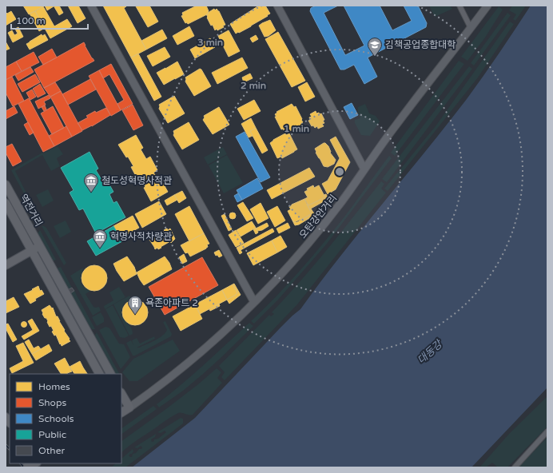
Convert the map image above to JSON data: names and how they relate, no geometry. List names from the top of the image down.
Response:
{
  "streets": {
    "main road": ["역전거리", "오탄강안거리"]
  },
  "water": ["대동강"],
  "places": {
    "school or university": ["김책공업종합대학"],
    "museum": ["철도성혁명사적관", "혁명사적차량관"],
    "building": ["욕존아파트 2"]
  },
  "legend": [
    "Homes",
    "Shops",
    "Schools",
    "Public",
    "Other"
  ],
  "scale_bar": "100 m",
  "rings": ["3 min", "2 min", "1 min"]
}
